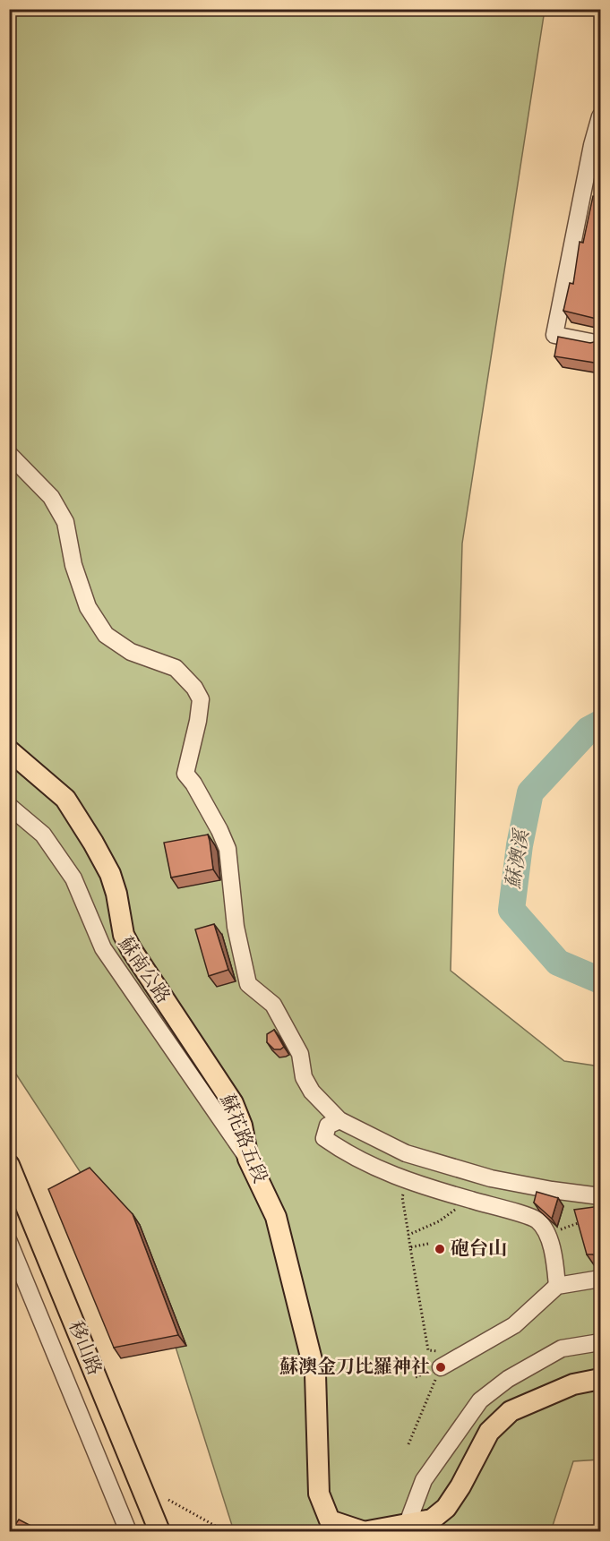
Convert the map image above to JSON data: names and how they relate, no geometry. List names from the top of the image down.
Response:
{
  "streets": {
    "main road": ["蘇花路五段", "移山路"],
    "street": ["蘇南公路"]
  },
  "crossings": [
    ["蘇南公路", "蘇花路五段"]
  ],
  "water": ["蘇澳溪"],
  "places": ["砲台山", "蘇澳金刀比羅神社"]
}
